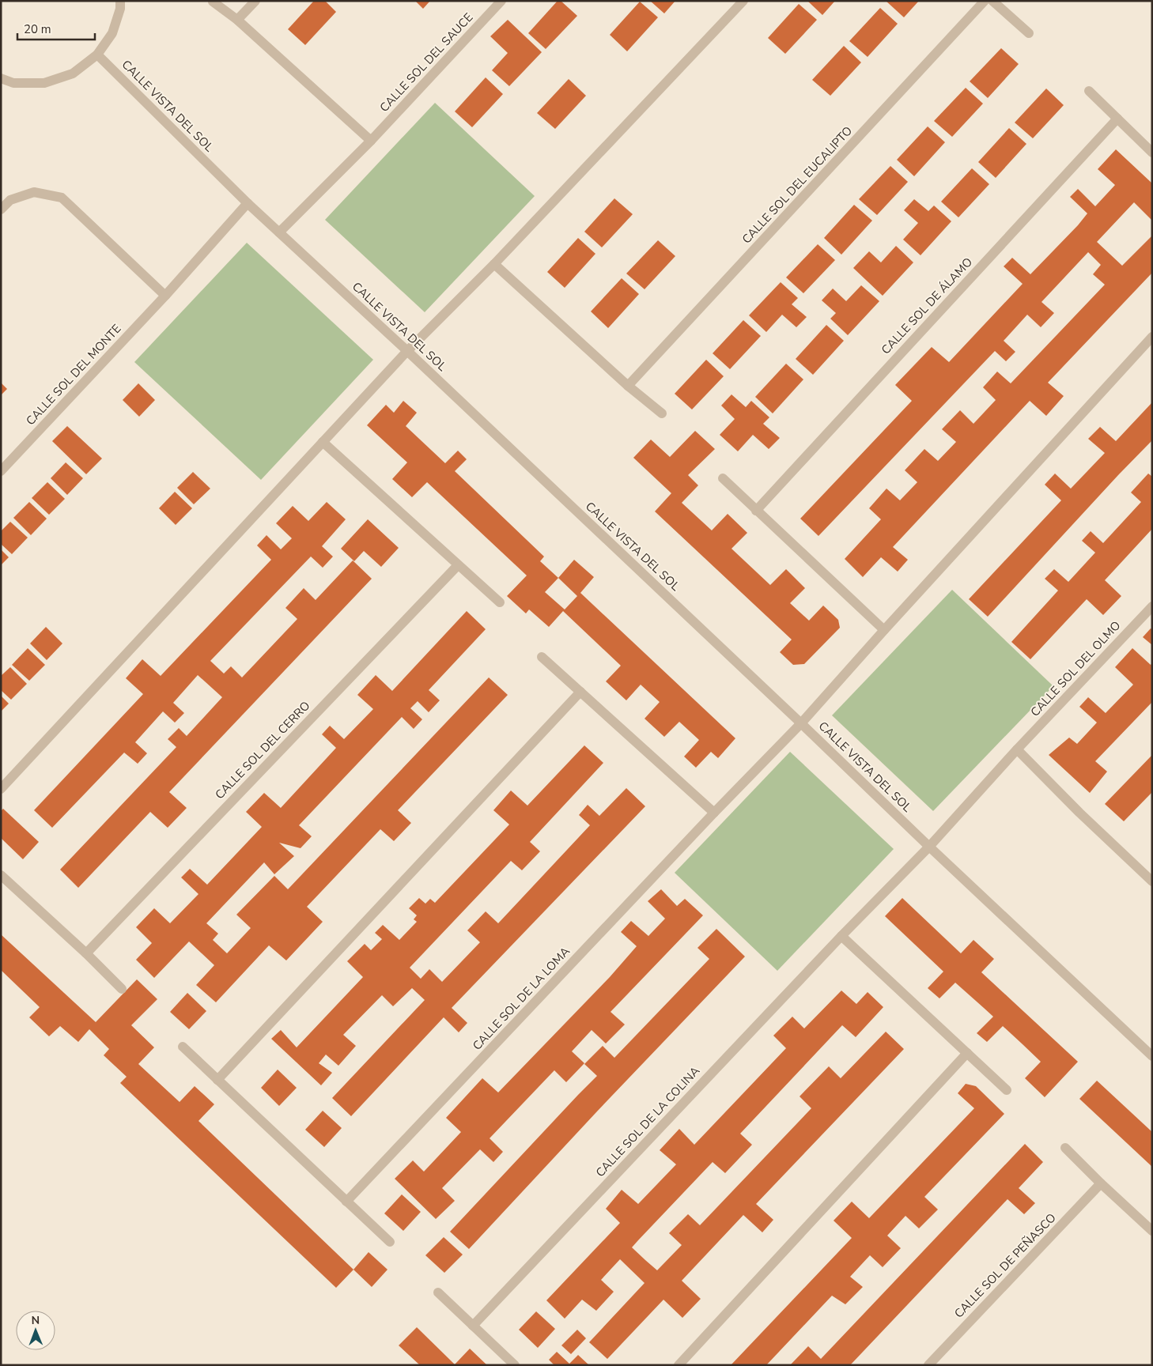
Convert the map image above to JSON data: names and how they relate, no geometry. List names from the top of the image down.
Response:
{
  "streets": {
    "street": [
      "CALLE SOL DEL SAUCE",
      "CALLE VISTA DEL SOL",
      "CALLE SOL DEL EUCALIPTO",
      "CALLE SOL DE ÁLAMO",
      "CALLE SOL DEL MONTE",
      "CALLE SOL DEL OLMO",
      "CALLE SOL DEL CERRO",
      "CALLE SOL DE LA LOMA",
      "CALLE SOL DE LA COLINA",
      "CALLE SOL DE PEÑASCO"
    ]
  },
  "crossings": [
    ["CALLE SOL DEL SAUCE", "CALLE VISTA DEL SOL"],
    ["CALLE VISTA DEL SOL", "CALLE SOL DEL MONTE"],
    ["CALLE VISTA DEL SOL", "CALLE SOL DEL OLMO"],
    ["CALLE VISTA DEL SOL", "CALLE SOL DE LA LOMA"],
    ["CALLE VISTA DEL SOL", "CALLE SOL DE LA COLINA"],
    ["CALLE SOL DEL OLMO", "CALLE SOL DE LA COLINA"]
  ],
  "scale_bar": "20 m",
  "north": "top"
}
